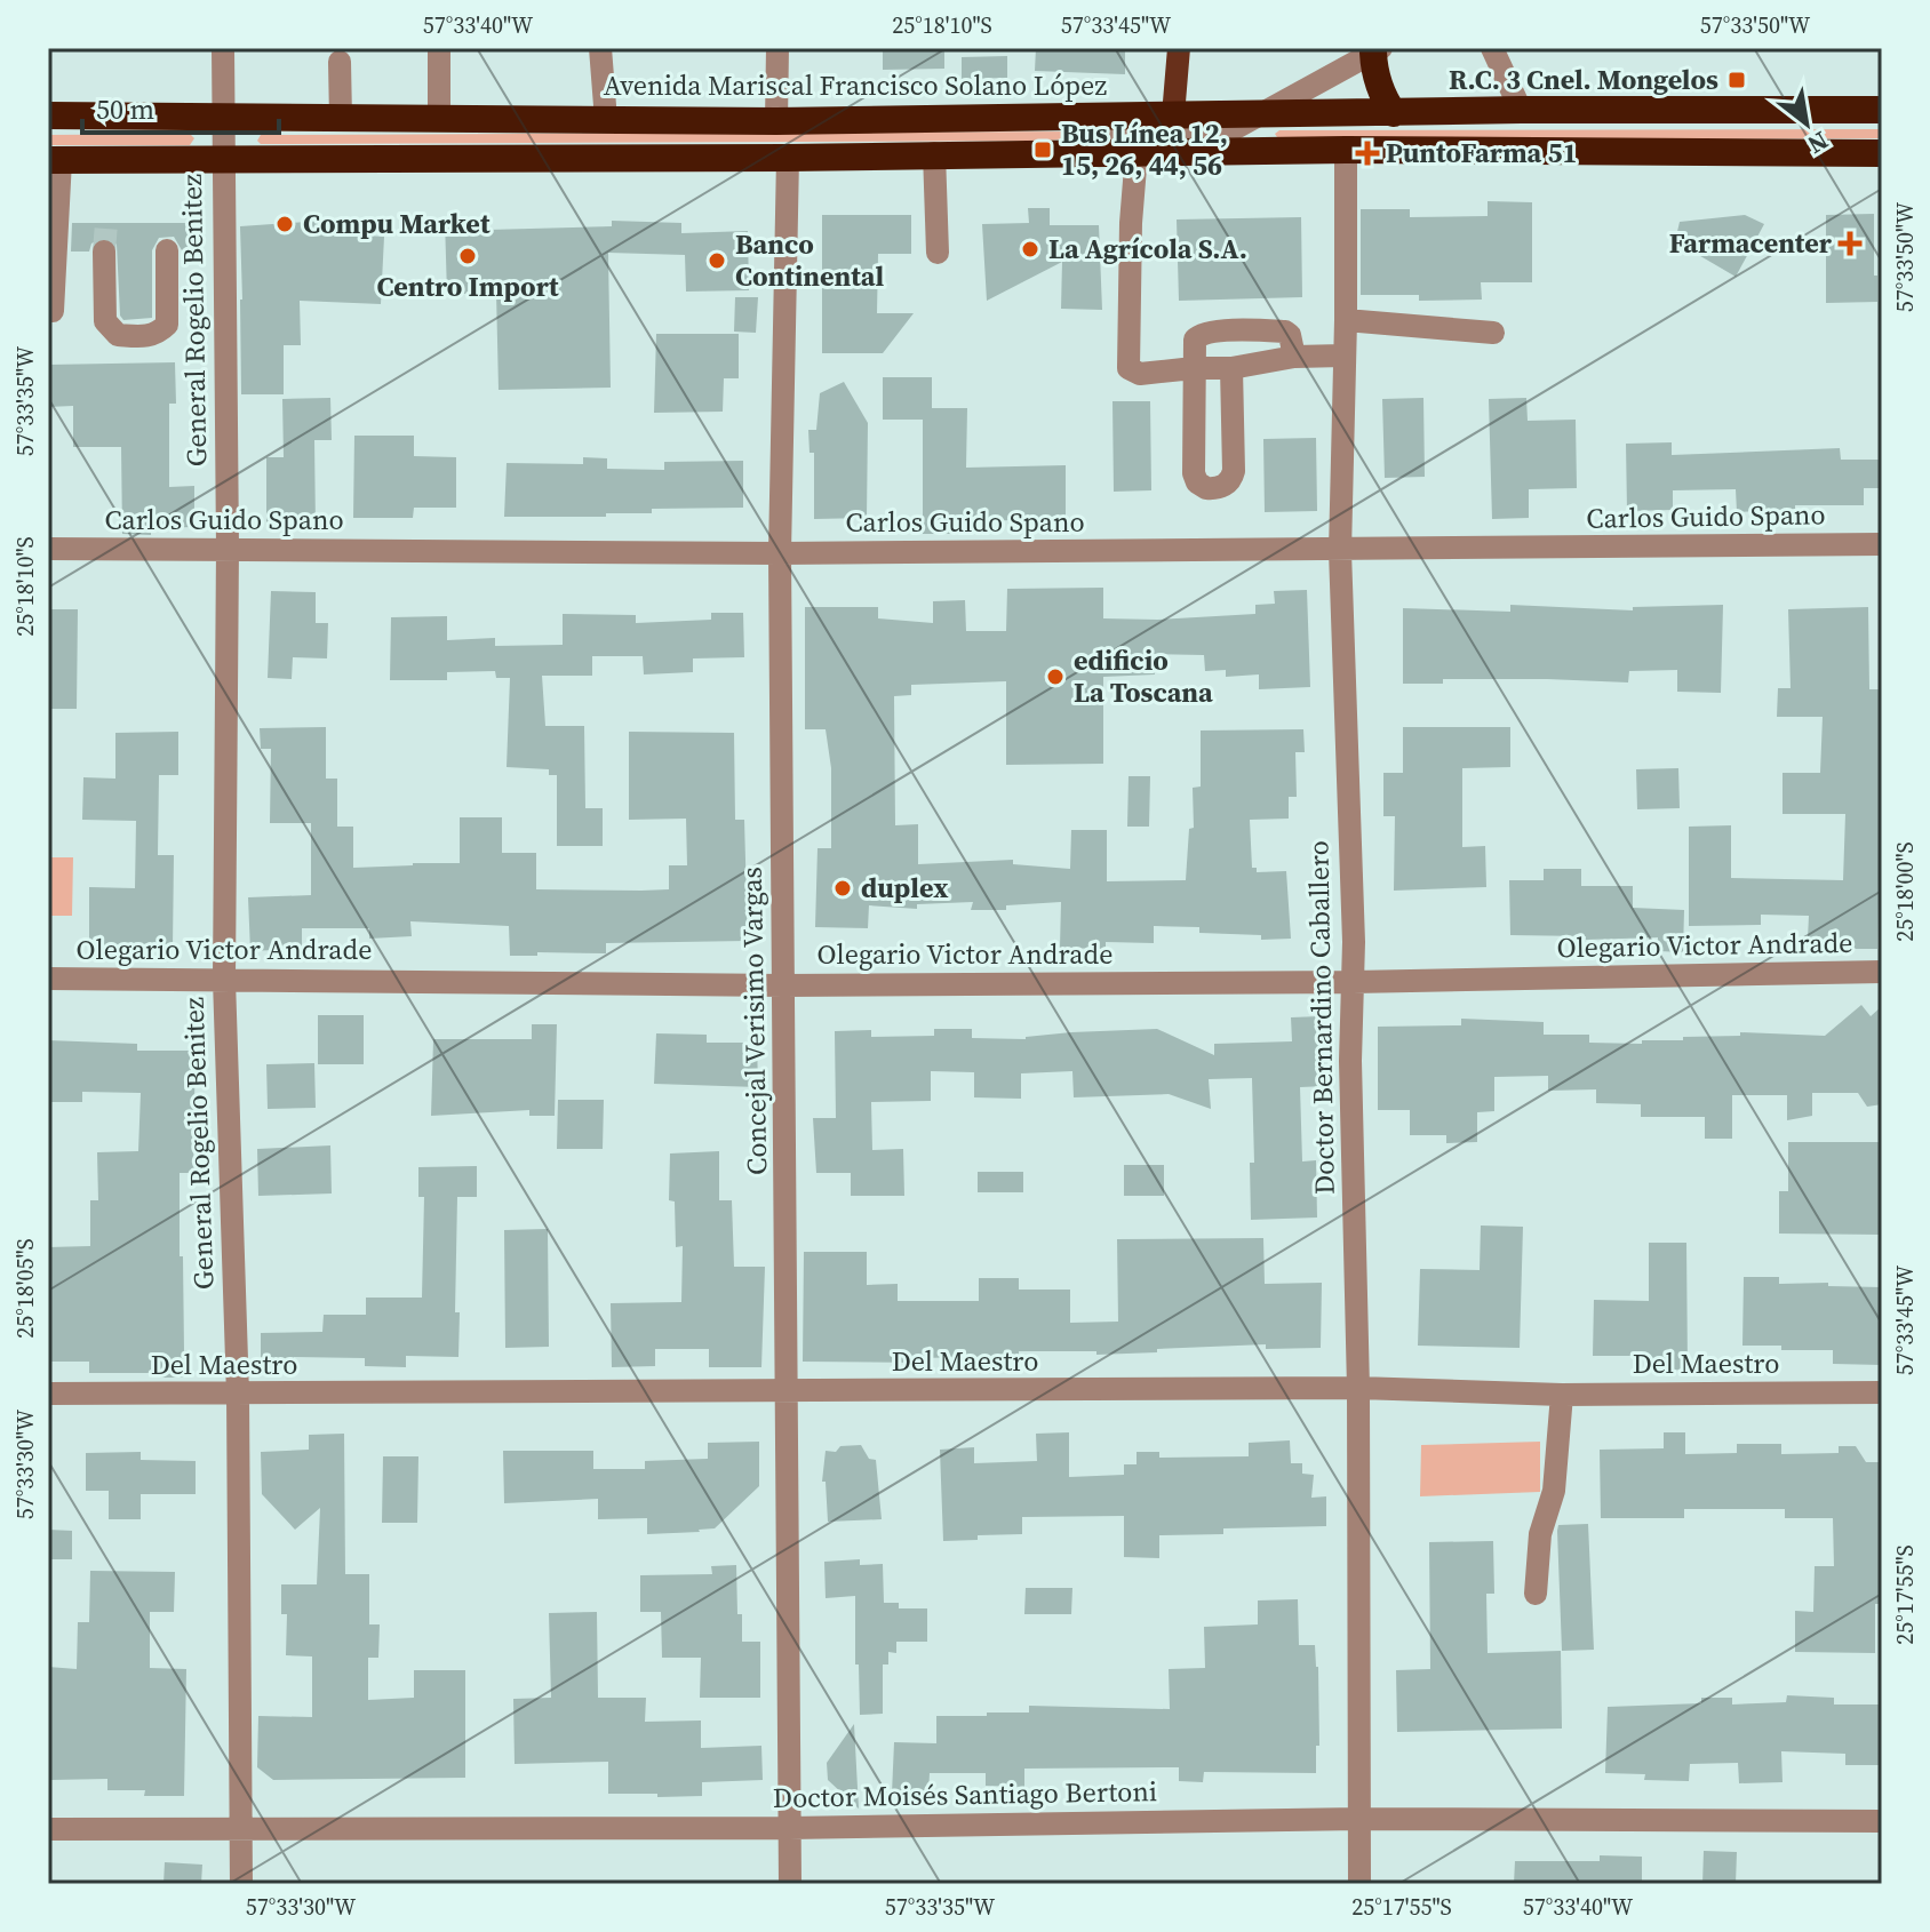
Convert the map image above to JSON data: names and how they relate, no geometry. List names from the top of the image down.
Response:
{
  "streets": {
    "highway": ["Avenida Mariscal Francisco Solano López"],
    "street": [
      "General Rogelio Benitez",
      "Carlos Guido Spano",
      "Olegario Victor Andrade",
      "Doctor Bernardino Caballero",
      "Concejal Verisimo Vargas",
      "Del Maestro",
      "Doctor Moisés Santiago Bertoni"
    ]
  },
  "crossings": [
    ["Avenida Mariscal Francisco Solano López", "General Rogelio Benitez"],
    ["General Rogelio Benitez", "Carlos Guido Spano"],
    ["General Rogelio Benitez", "Olegario Victor Andrade"],
    ["General Rogelio Benitez", "Del Maestro"],
    ["General Rogelio Benitez", "Doctor Moisés Santiago Bertoni"],
    ["Carlos Guido Spano", "Doctor Bernardino Caballero"],
    ["Carlos Guido Spano", "Concejal Verisimo Vargas"],
    ["Olegario Victor Andrade", "Doctor Bernardino Caballero"],
    ["Olegario Victor Andrade", "Concejal Verisimo Vargas"],
    ["Doctor Bernardino Caballero", "Del Maestro"],
    ["Doctor Bernardino Caballero", "Doctor Moisés Santiago Bertoni"],
    ["Concejal Verisimo Vargas", "Del Maestro"],
    ["Concejal Verisimo Vargas", "Doctor Moisés Santiago Bertoni"]
  ],
  "places": {
    "transit": ["R.C. 3 Cnel. Mongelos", "Bus Línea 12, 15, 26, 44, 56"],
    "health": ["PuntoFarma 51", "Farmacenter"],
    "other": [
      "Compu Market",
      "La Agrícola S.A.",
      "Centro Import",
      "Banco Continental",
      "edificio La Toscana",
      "duplex"
    ]
  },
  "scale_bar": "50 m",
  "north": "bottom right",
  "coordinates": [
    "57°33'40\"W",
    "25°18'10\"S",
    "57°33'45\"W",
    "57°33'50\"W",
    "57°33'35\"W",
    "25°18'00\"S",
    "25°18'05\"S",
    "57°33'30\"W",
    "25°17'55\"S"
  ]
}
